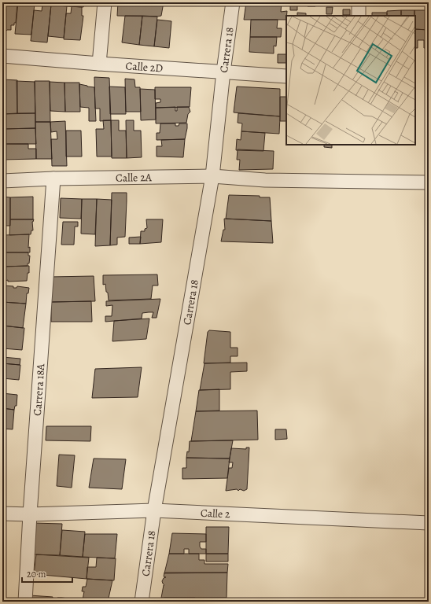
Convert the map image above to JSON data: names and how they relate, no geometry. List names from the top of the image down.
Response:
{
  "streets": {
    "street": [
      "Carrera 18",
      "Calle 2D",
      "Calle 2A",
      "Carrera 18A",
      "Calle 2"
    ]
  },
  "crossings": [
    ["Carrera 18", "Calle 2D"],
    ["Carrera 18", "Calle 2A"],
    ["Carrera 18", "Calle 2"],
    ["Calle 2A", "Carrera 18A"],
    ["Carrera 18A", "Calle 2"]
  ],
  "scale_bar": "20 m"
}
